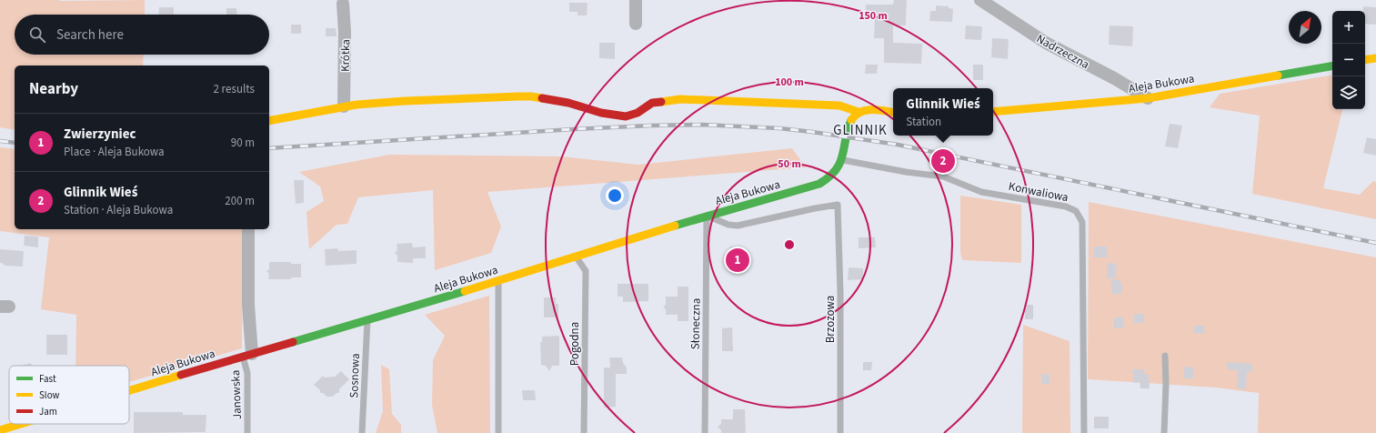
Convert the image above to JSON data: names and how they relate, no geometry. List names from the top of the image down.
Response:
{
  "streets": {
    "street": ["Nadrzeczna", "Krótka", "Aleja Bukowa"],
    "lane": [
      "Konwaliowa",
      "Brzozowa",
      "Słoneczna",
      "Pogodna",
      "Sosnowa",
      "Janowska"
    ]
  },
  "crossings": [
    ["Nadrzeczna", "Aleja Bukowa"],
    ["Aleja Bukowa", "Konwaliowa"],
    ["Aleja Bukowa", "Brzozowa"],
    ["Aleja Bukowa", "Słoneczna"],
    ["Aleja Bukowa", "Pogodna"],
    ["Aleja Bukowa", "Sosnowa"],
    ["Aleja Bukowa", "Janowska"],
    ["Brzozowa", "Słoneczna"]
  ],
  "districts": ["GLINNIK"],
  "legend": ["Fast", "Slow", "Jam"],
  "north": "top right",
  "page": {
    "map_buttons": ["+", "−"],
    "search": "Search here",
    "heading": ["Nearby", "2 results"],
    "popup": ["Glinnik Wieś", "Station"],
    "list": [
      {
        "mark": "1",
        "name": "Zwierzyniec",
        "note": "Place · Aleja Bukowa",
        "value": "90 m"
      },
      {
        "mark": "2",
        "name": "Glinnik Wieś",
        "note": "Station · Aleja Bukowa",
        "value": "200 m"
      }
    ],
    "pins": ["2", "1"]
  },
  "rings": ["150 m", "100 m", "50 m"]
}
